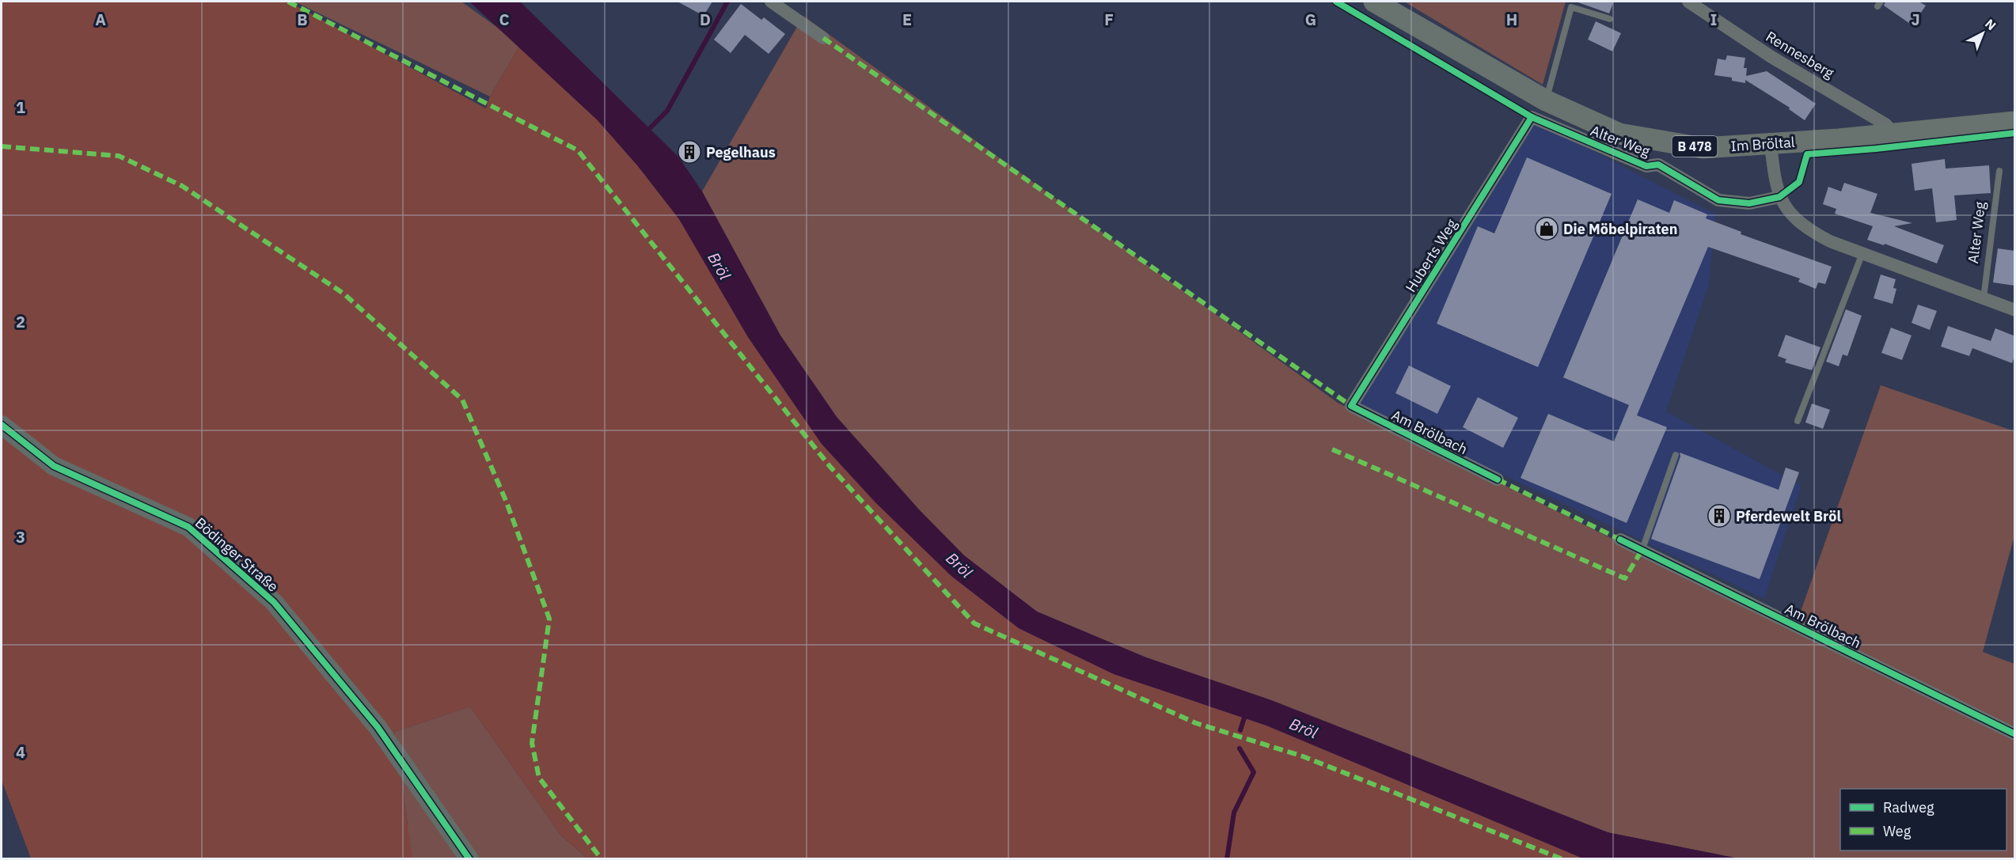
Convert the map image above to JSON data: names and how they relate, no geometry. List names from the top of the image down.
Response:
{
  "streets": {
    "main road": ["Im Bröltal", "B 478"],
    "street": [
      "Rennesberg",
      "Alter Weg",
      "Huberts Weg",
      "Am Brölbach",
      "Bödinger Straße"
    ]
  },
  "crossings": [
    ["Rennesberg", "Im Bröltal"],
    ["Alter Weg", "Huberts Weg"],
    ["Huberts Weg", "Am Brölbach"]
  ],
  "water": ["Bröl"],
  "places": {
    "building": ["Pegelhaus", "Pferdewelt Bröl"],
    "shop": ["Die Möbelpiraten"]
  },
  "legend": ["Radweg", "Weg"],
  "north": "top right",
  "grid": {
    "columns": [
      "A",
      "B",
      "C",
      "D",
      "E",
      "F",
      "G",
      "H",
      "I",
      "J"
    ],
    "rows": [
      "1",
      "2",
      "3",
      "4"
    ]
  }
}
